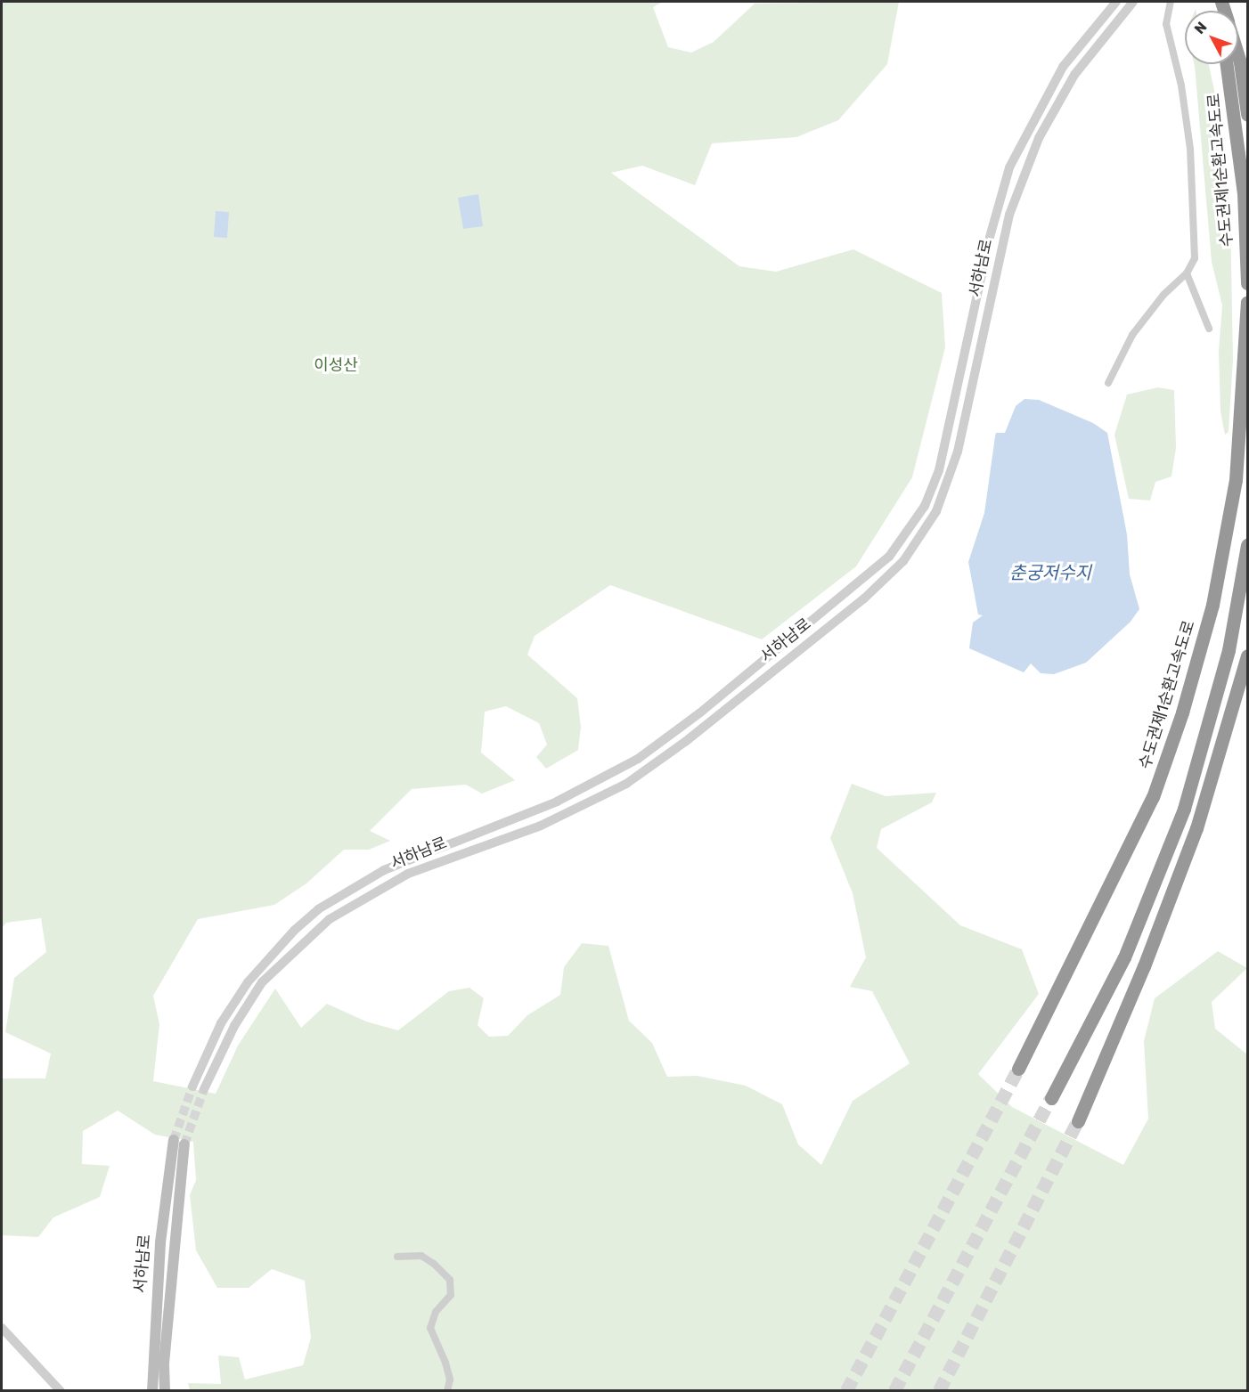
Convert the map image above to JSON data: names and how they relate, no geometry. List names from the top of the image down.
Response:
{
  "streets": {
    "highway": ["수도권제1순환고속도로"],
    "main road": ["서하남로"]
  },
  "water": ["춘궁저수지"],
  "parks": ["이성산"],
  "north": "top left"
}
